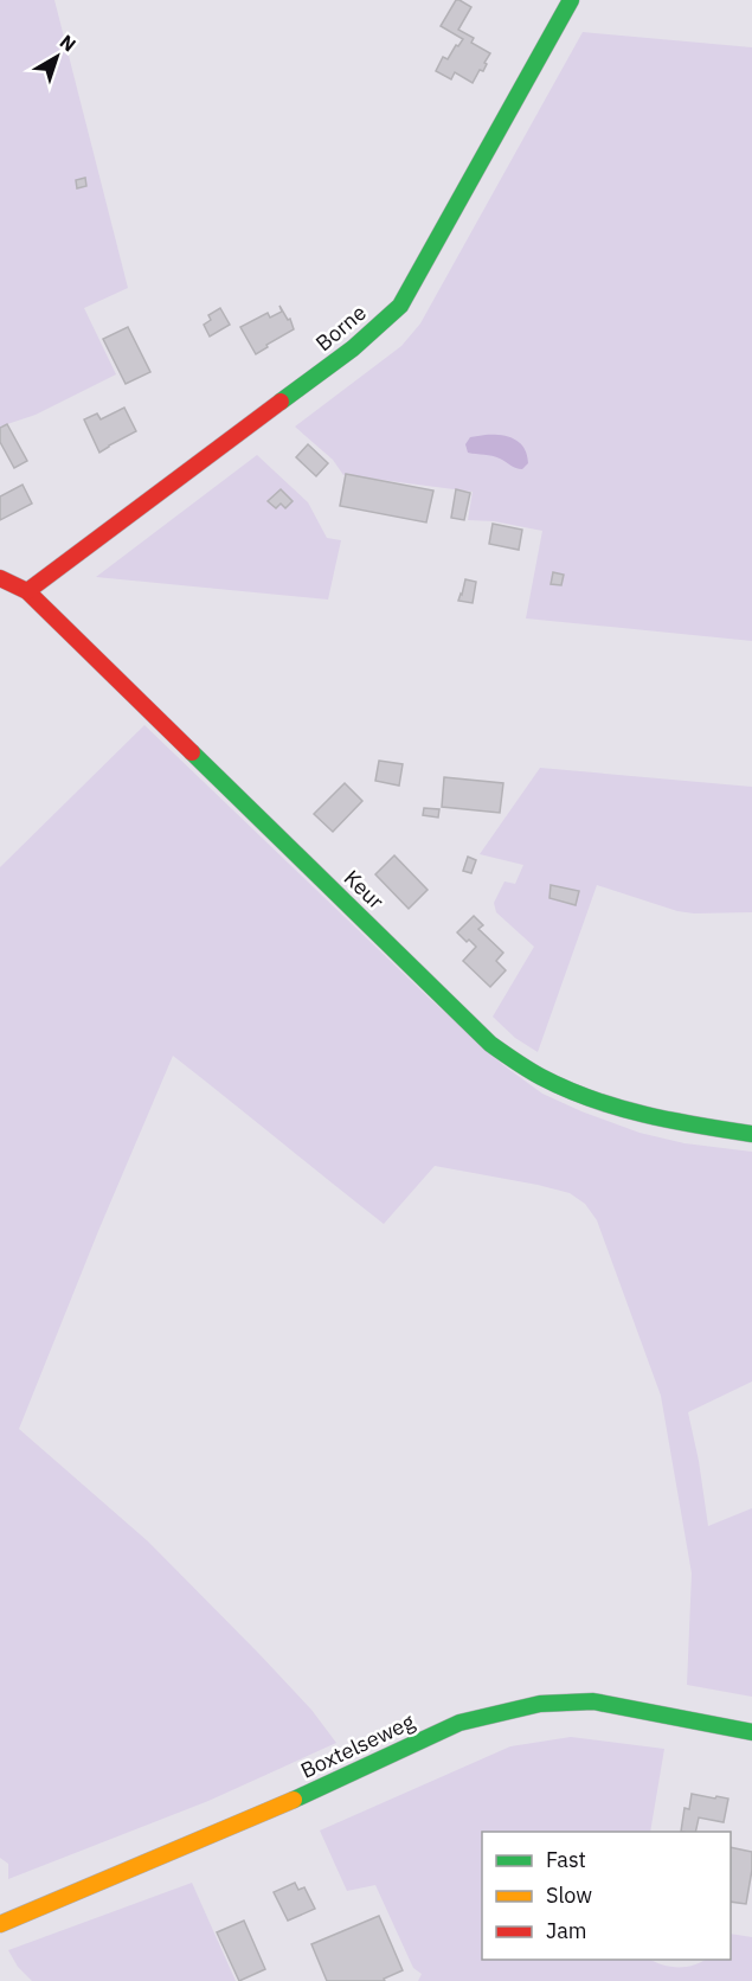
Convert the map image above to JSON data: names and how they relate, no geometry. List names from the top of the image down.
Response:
{
  "streets": {
    "street": ["Borne", "Keur", "Boxtelseweg"]
  },
  "crossings": [
    ["Borne", "Keur"]
  ],
  "legend": ["Fast", "Slow", "Jam"],
  "north": "top right"
}
